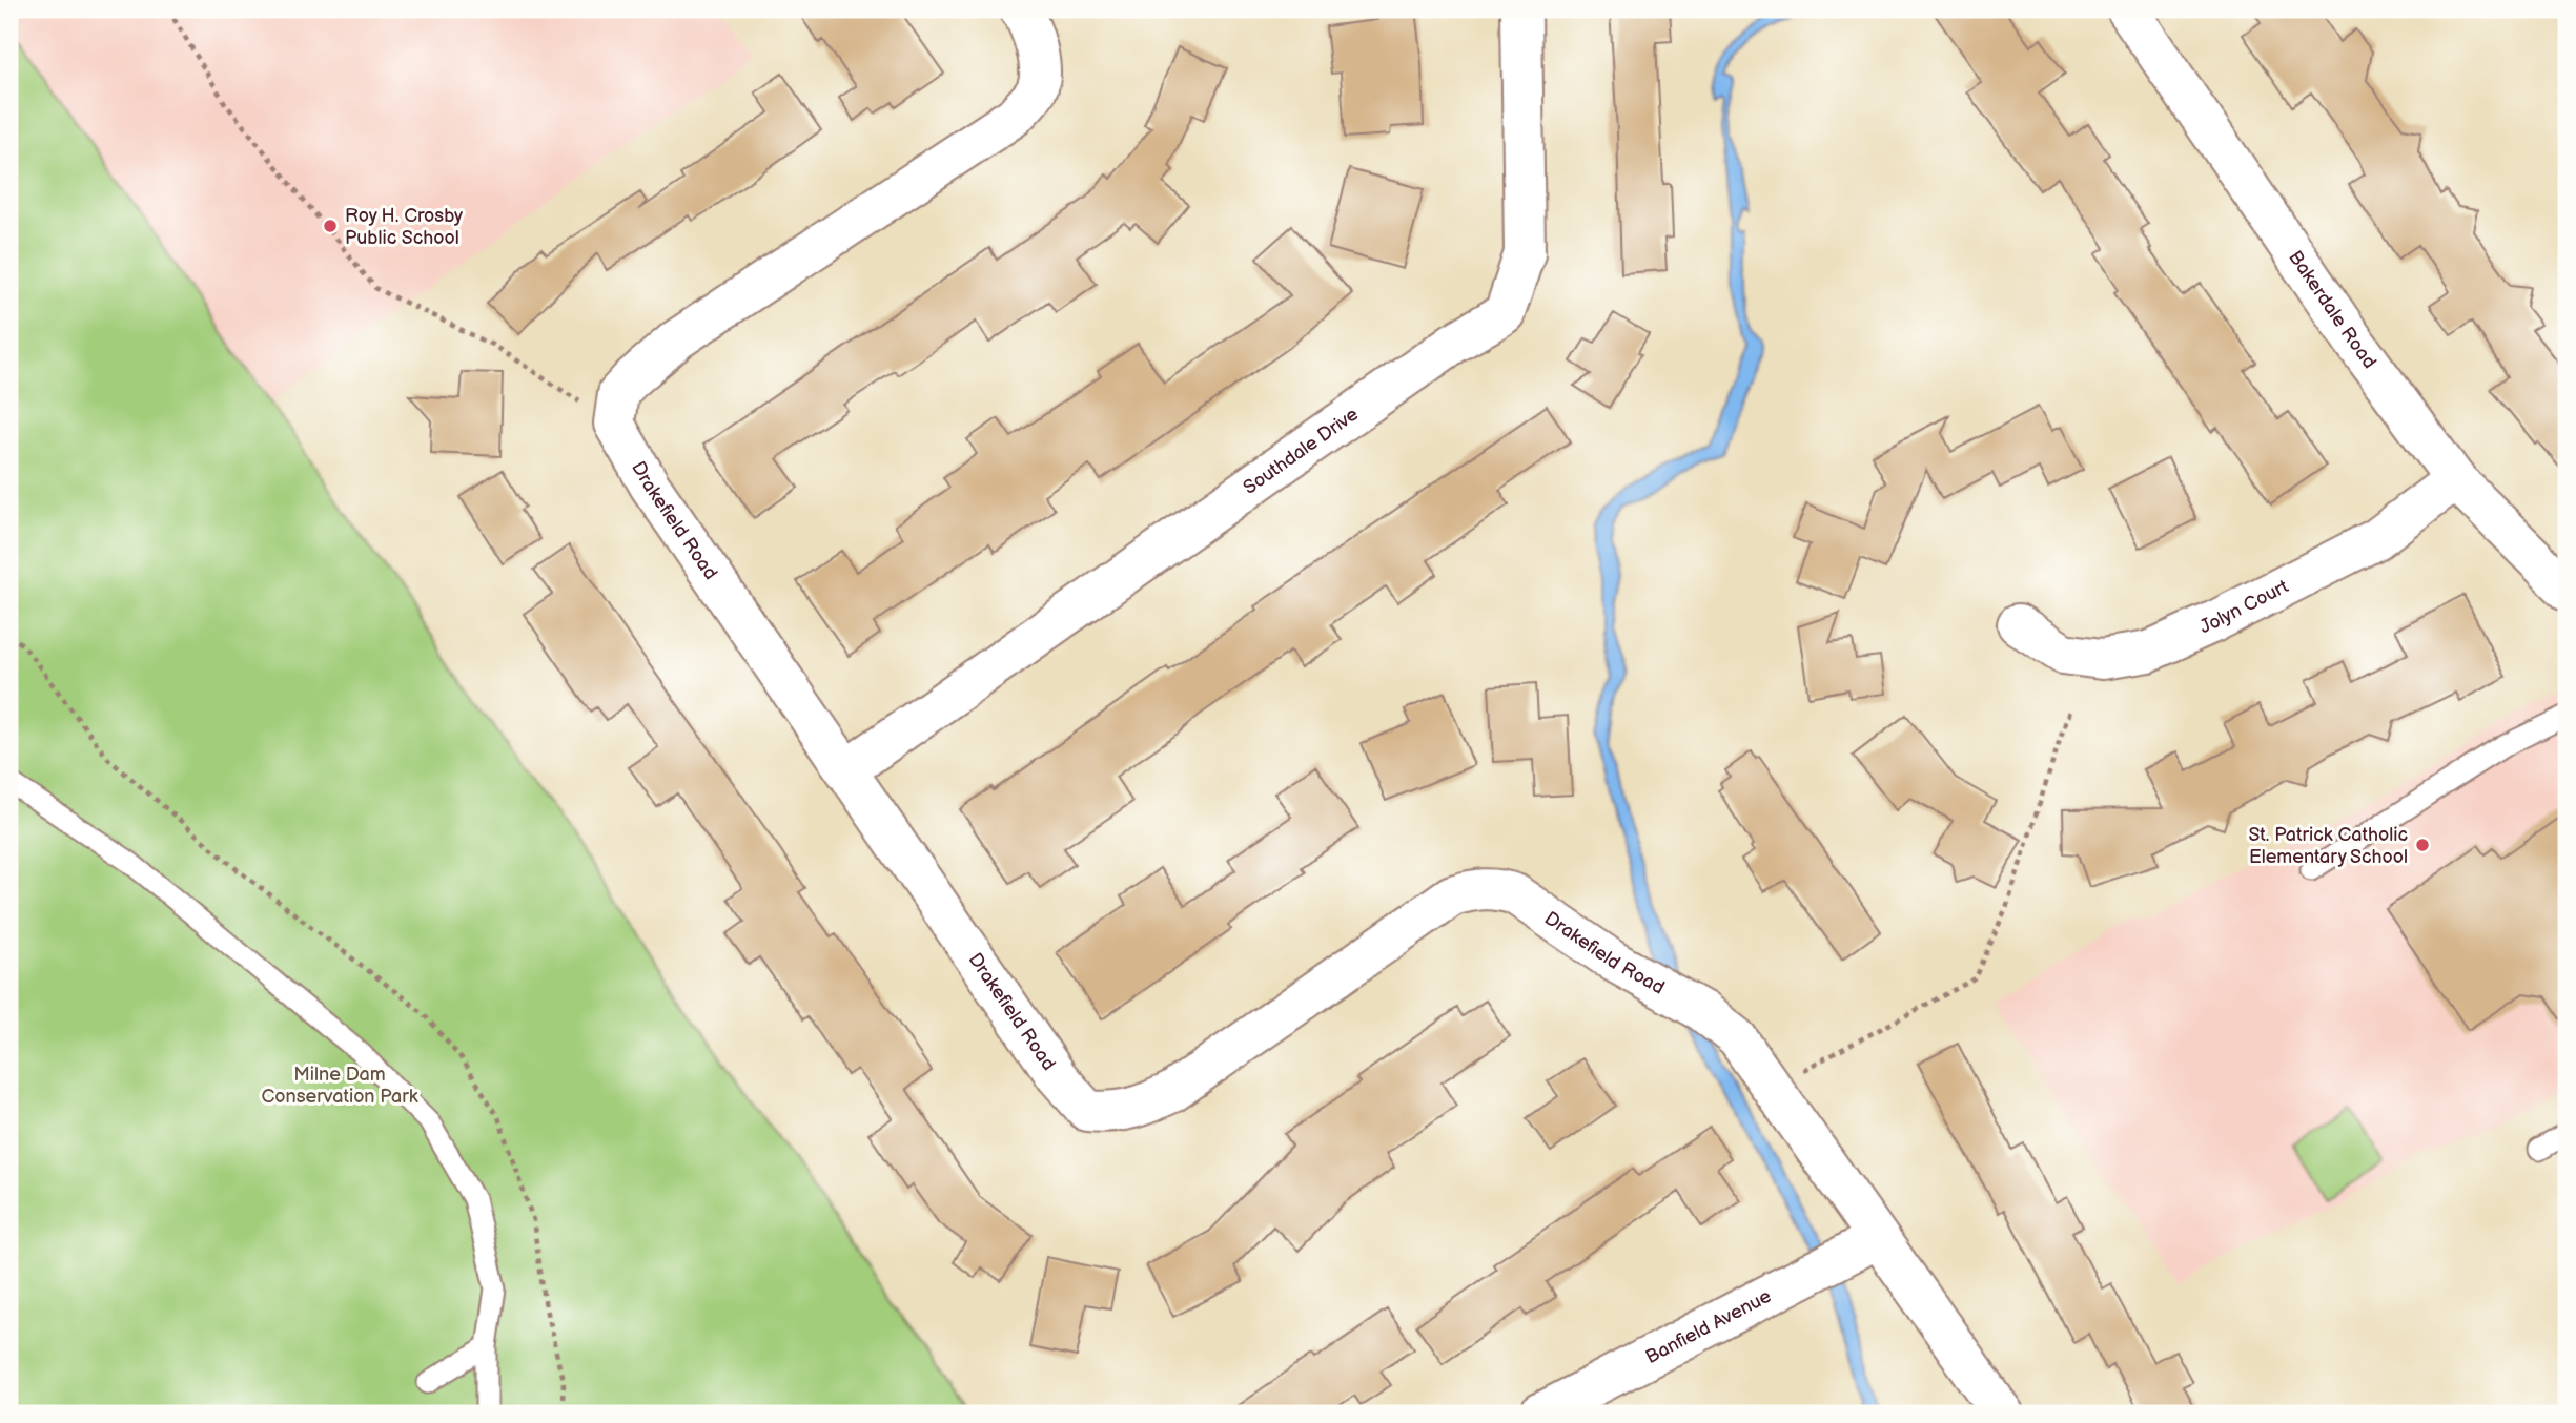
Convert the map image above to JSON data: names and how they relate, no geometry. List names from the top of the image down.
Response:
{
  "streets": {
    "street": [
      "Bakerdale Road",
      "Southdale Drive",
      "Drakefield Road",
      "Jolyn Court",
      "Banfield Avenue"
    ]
  },
  "crossings": [
    ["Bakerdale Road", "Jolyn Court"],
    ["Southdale Drive", "Drakefield Road"],
    ["Drakefield Road", "Banfield Avenue"]
  ],
  "parks": ["Milne Dam Conservation Park"],
  "places": ["Roy H. Crosby Public School", "St. Patrick Catholic Elementary School"]
}
